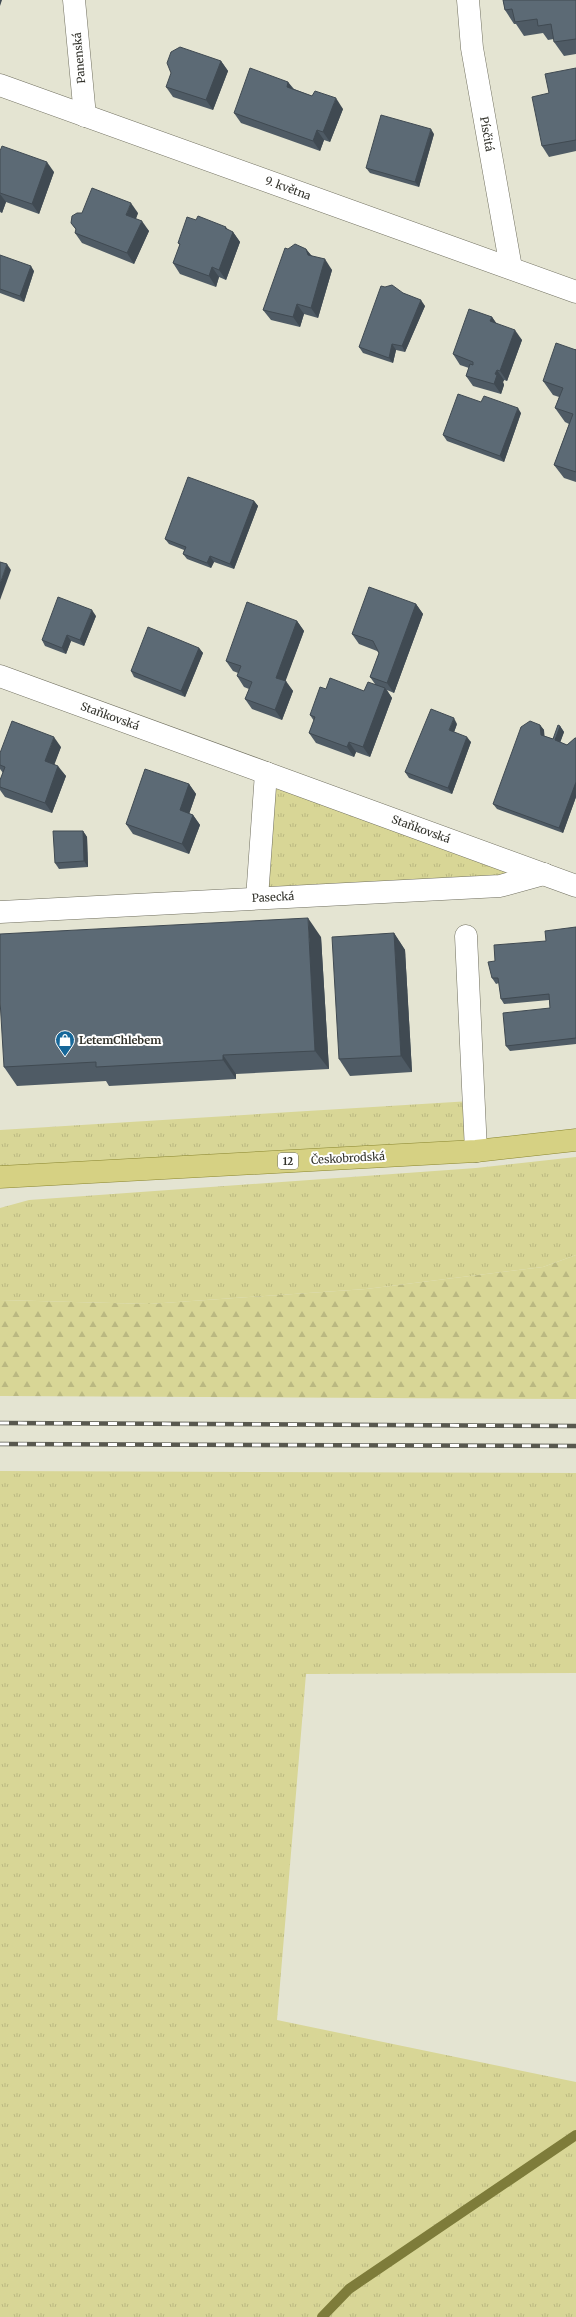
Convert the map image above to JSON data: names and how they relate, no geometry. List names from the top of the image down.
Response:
{
  "streets": {
    "main road": ["Českobrodská", "12"],
    "street": [
      "Panenská",
      "Písčitá",
      "9. května",
      "Staňkovská",
      "Pasecká"
    ]
  },
  "crossings": [
    ["Panenská", "9. května"],
    ["Písčitá", "9. května"],
    ["Staňkovská", "Pasecká"]
  ],
  "places": {
    "shop": ["LetemChlebem"]
  }
}
